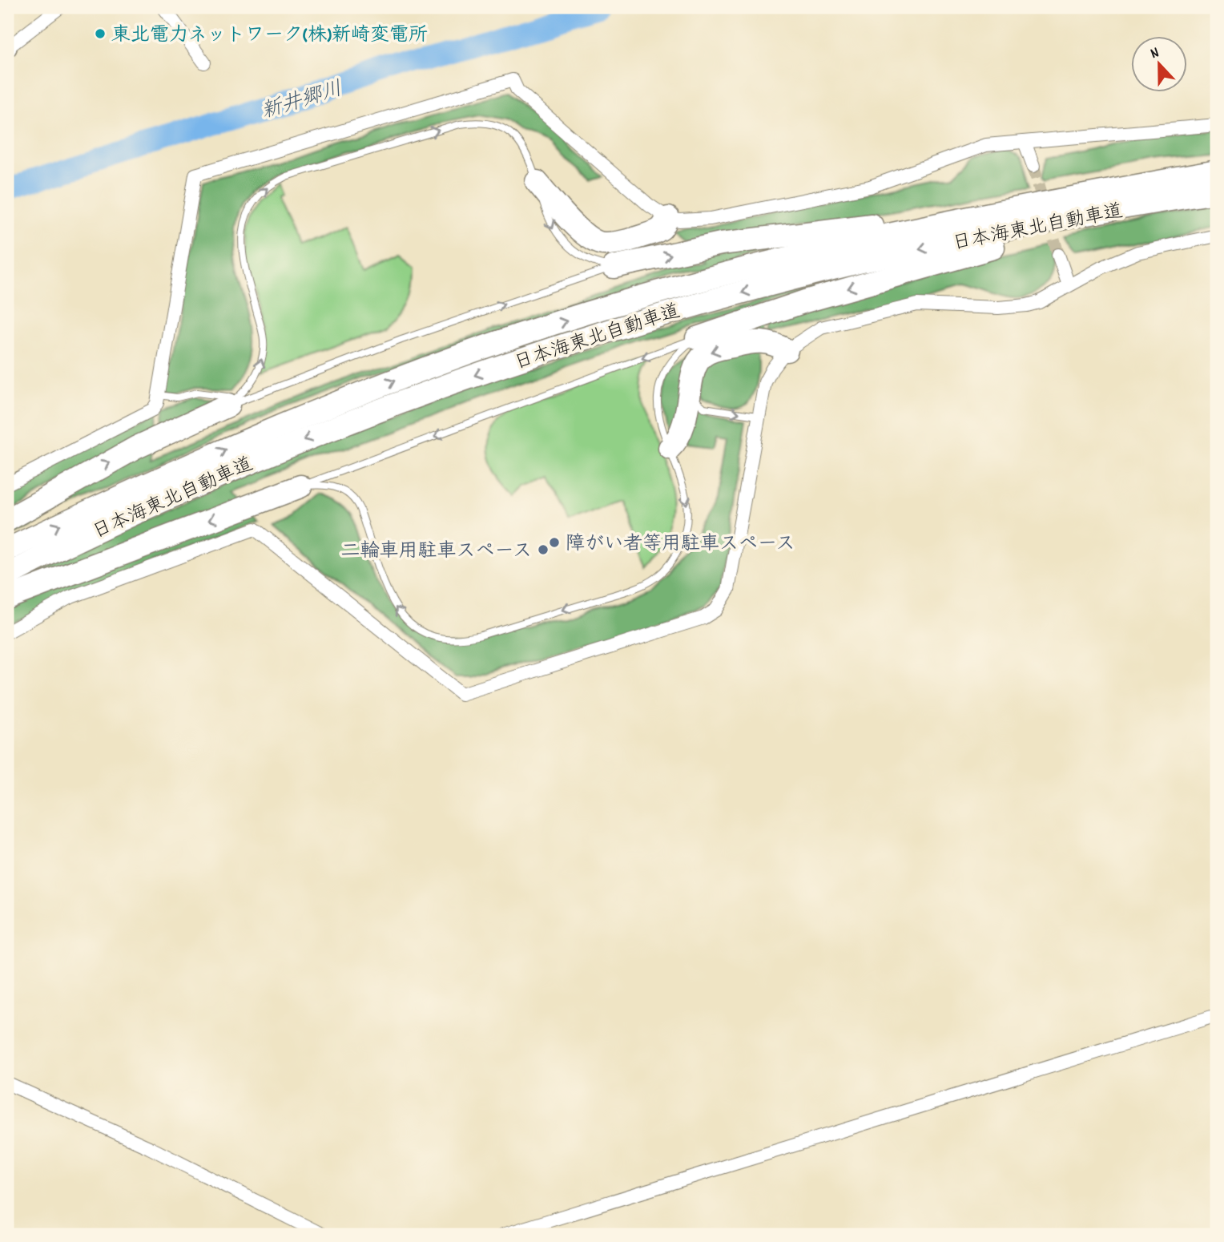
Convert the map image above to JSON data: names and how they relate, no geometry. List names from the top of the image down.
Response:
{
  "streets": {
    "highway": ["日本海東北自動車道"]
  },
  "water": ["新井郷川"],
  "places": ["東北電力ネットワーク(株)新崎変電所", "障がい者等用駐車スペース", "二輪車用駐車スペース"],
  "north": "top"
}
